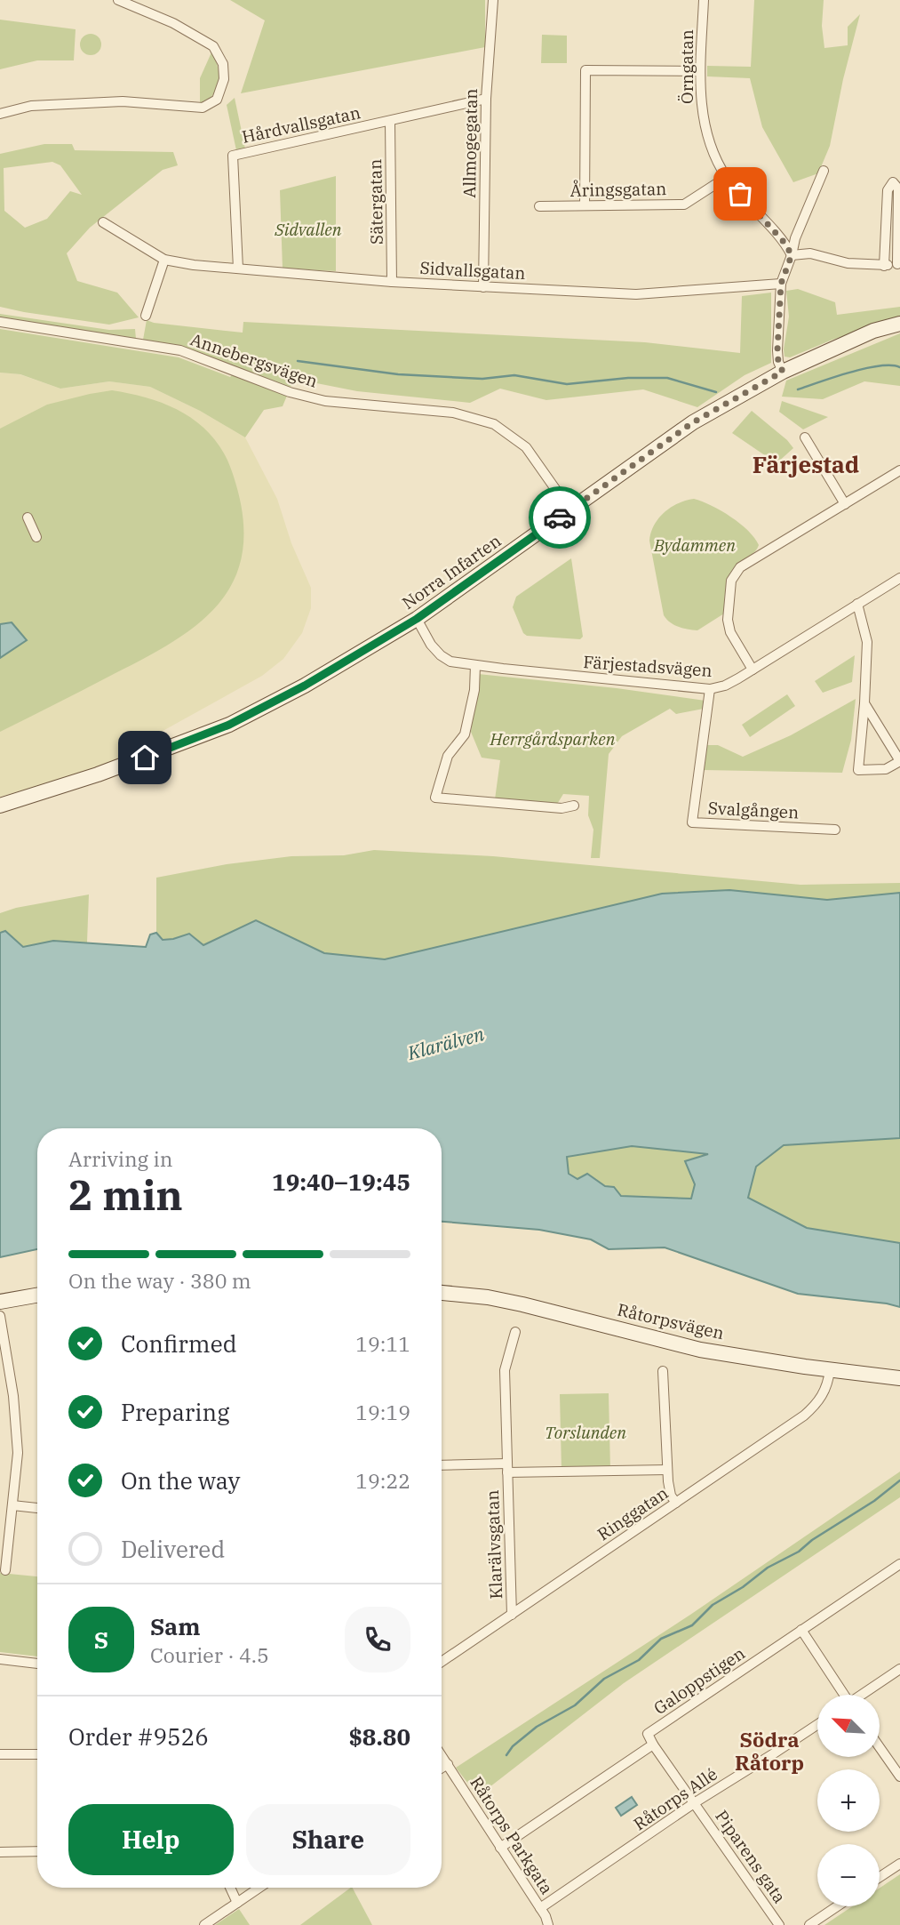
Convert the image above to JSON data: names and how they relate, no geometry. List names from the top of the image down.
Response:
{
  "streets": {
    "street": [
      "Örngatan",
      "Hårdvallsgatan",
      "Allmogegatan",
      "Åringsgatan",
      "Sätergatan",
      "Sidvallsgatan",
      "Annebergsvägen",
      "Norra Infarten",
      "Färjestadsvägen",
      "Svalgången",
      "Råtorpsvägen",
      "Ringgatan",
      "Klarälvsgatan",
      "Galoppstigen",
      "Råtorps Allé",
      "Råtorps Parkgata",
      "Piparens gata"
    ]
  },
  "crossings": [
    ["Örngatan", "Åringsgatan"],
    ["Hårdvallsgatan", "Allmogegatan"],
    ["Hårdvallsgatan", "Sätergatan"],
    ["Hårdvallsgatan", "Sidvallsgatan"],
    ["Allmogegatan", "Sidvallsgatan"],
    ["Sätergatan", "Sidvallsgatan"],
    ["Annebergsvägen", "Norra Infarten"],
    ["Norra Infarten", "Färjestadsvägen"],
    ["Färjestadsvägen", "Svalgången"],
    ["Råtorpsvägen", "Ringgatan"],
    ["Ringgatan", "Klarälvsgatan"],
    ["Galoppstigen", "Råtorps Parkgata"],
    ["Galoppstigen", "Piparens gata"],
    ["Råtorps Allé", "Råtorps Parkgata"],
    ["Råtorps Allé", "Piparens gata"]
  ],
  "districts": ["Färjestad", "Södra Råtorp"],
  "water": ["Klarälven"],
  "parks": [
    "Sidvallen",
    "Bydammen",
    "Herrgårdsparken",
    "Torslunden"
  ],
  "north": "top left",
  "page": {
    "heading": ["2 min", "Arriving in", "19:40–19:45"],
    "panel": [
      "Sam",
      "Courier · 4.5",
      "Order #9526",
      "$8.80"
    ],
    "bar": "On the way · 380 m",
    "list": [
      ["Confirmed", "19:11"],
      ["Preparing", "19:19"],
      ["On the way", "19:22"],
      "Delivered"
    ],
    "round": "S",
    "map_buttons": ["+", "−"],
    "buttons": ["Help", "Share"]
  }
}
